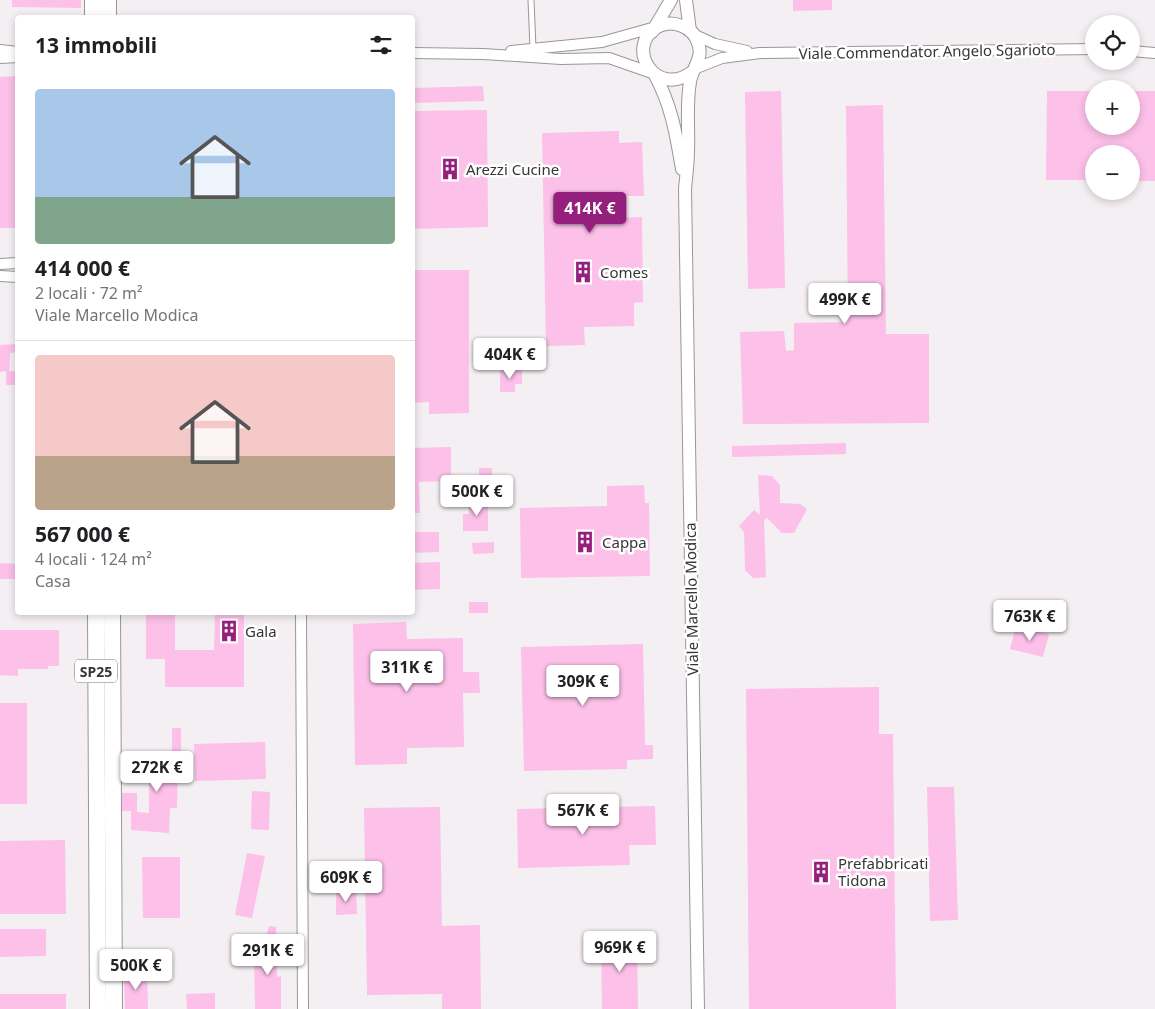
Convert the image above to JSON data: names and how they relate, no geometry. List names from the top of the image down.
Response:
{
  "streets": {
    "main road": ["SP25"],
    "street": ["Viale Commendator Angelo Sgarioto", "Viale Marcello Modica"]
  },
  "places": {
    "building": [
      "Arezzi Cucine",
      "Comes",
      "Cappa",
      "Gala",
      "Prefabbricati Tidona"
    ]
  },
  "page": {
    "map_buttons": ["+", "−"],
    "heading": "13 immobili",
    "list": [
      {
        "name": "414 000 €",
        "note": "2 locali · 72 m² · Viale Marcello Modica"
      },
      {
        "name": "567 000 €",
        "note": "4 locali · 124 m² · Casa"
      }
    ],
    "price": [
      "414K €",
      "499K €",
      "404K €",
      "500K €",
      "763K €",
      "311K €",
      "309K €",
      "272K €",
      "567K €",
      "609K €",
      "969K €",
      "291K €",
      "500K €"
    ]
  }
}
